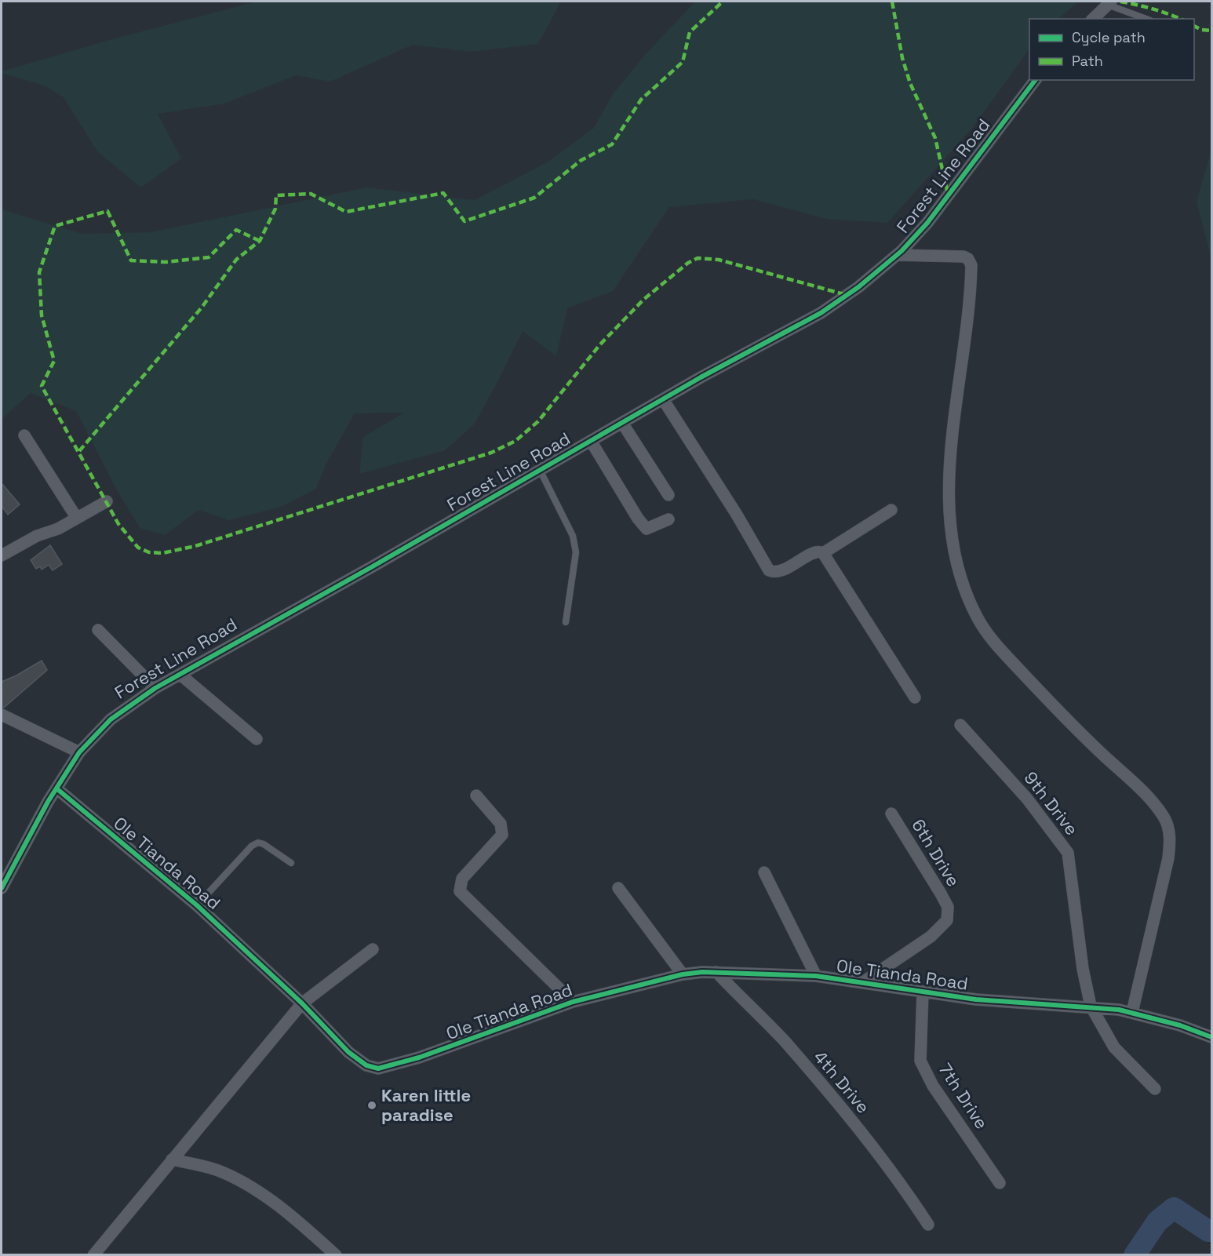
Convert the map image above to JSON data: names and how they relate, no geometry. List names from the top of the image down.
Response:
{
  "streets": {
    "street": [
      "Forest Line Road",
      "9th Drive",
      "6th Drive",
      "Ole Tianda Road",
      "4th Drive",
      "7th Drive"
    ]
  },
  "crossings": [
    ["Forest Line Road", "Ole Tianda Road"],
    ["9th Drive", "Ole Tianda Road"],
    ["6th Drive", "Ole Tianda Road"],
    ["Ole Tianda Road", "4th Drive"],
    ["Ole Tianda Road", "7th Drive"]
  ],
  "places": ["Karen little paradise"],
  "legend": ["Cycle path", "Path"]
}
